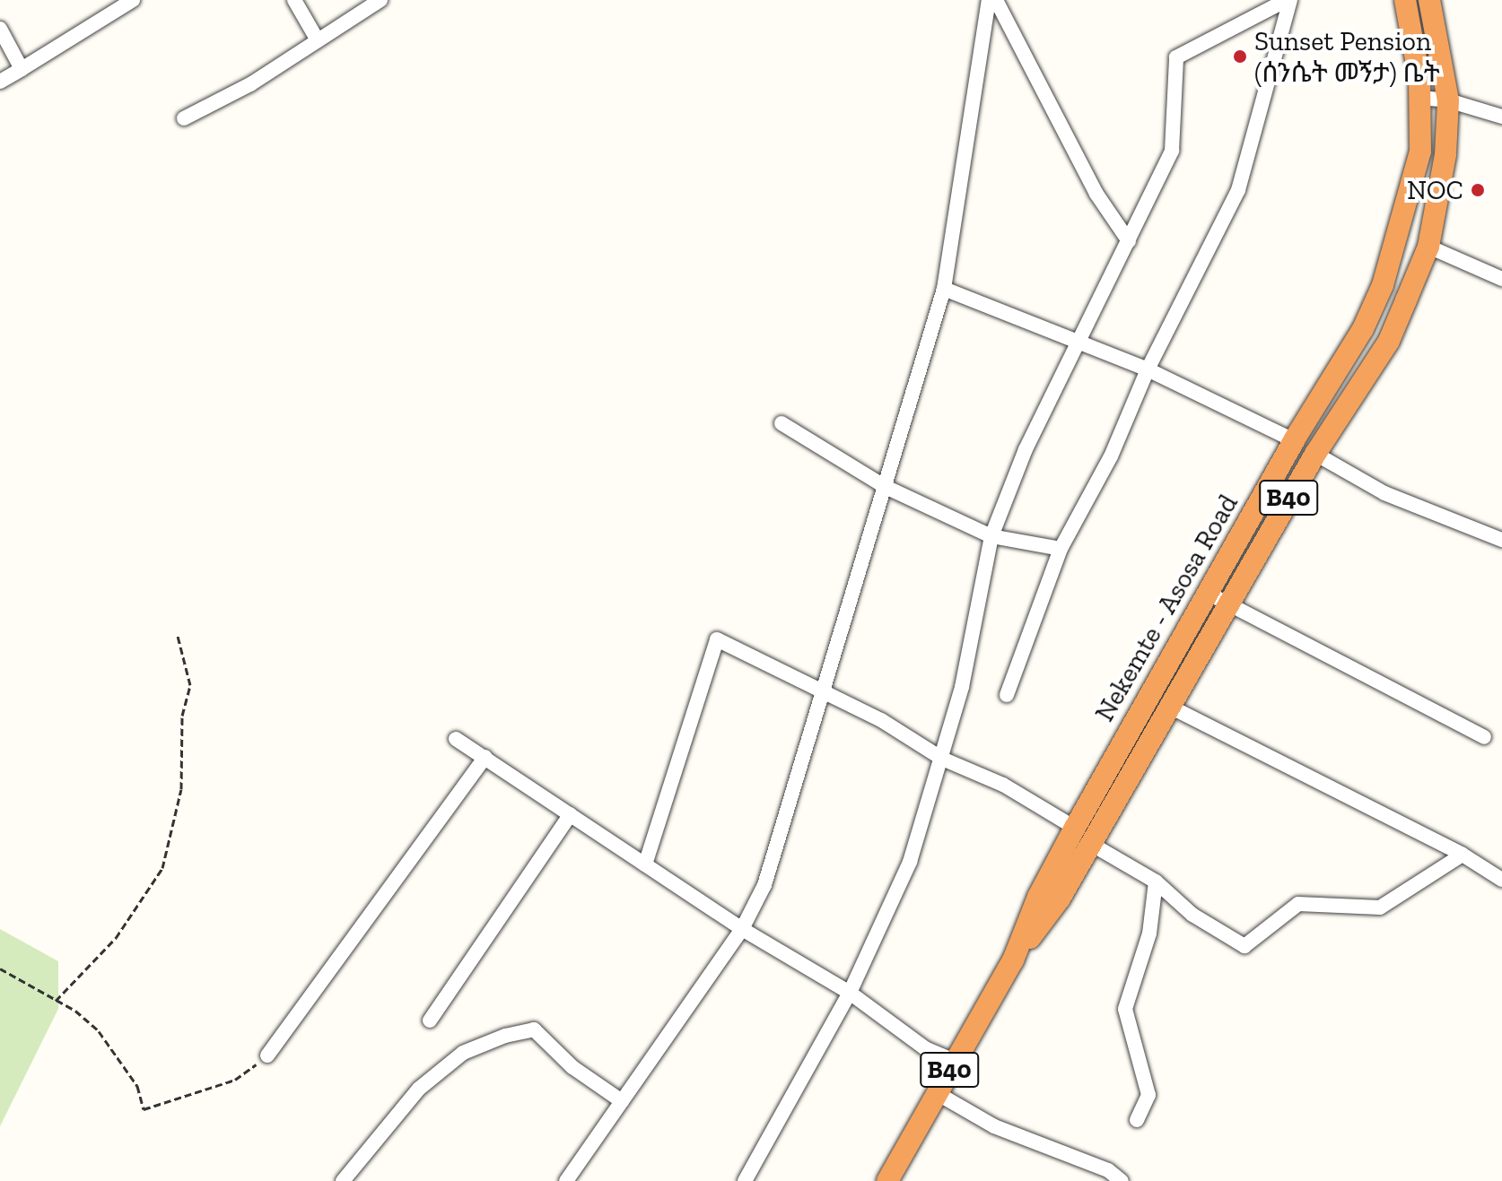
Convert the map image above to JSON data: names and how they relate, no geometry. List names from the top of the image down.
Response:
{
  "streets": {
    "highway": ["B40", "Nekemte - Asosa Road"]
  },
  "crossings": [
    ["B40", "Nekemte - Asosa Road"]
  ],
  "places": ["Sunset Pension (ሰንሴት መኝታ) ቤት", "NOC"]
}
